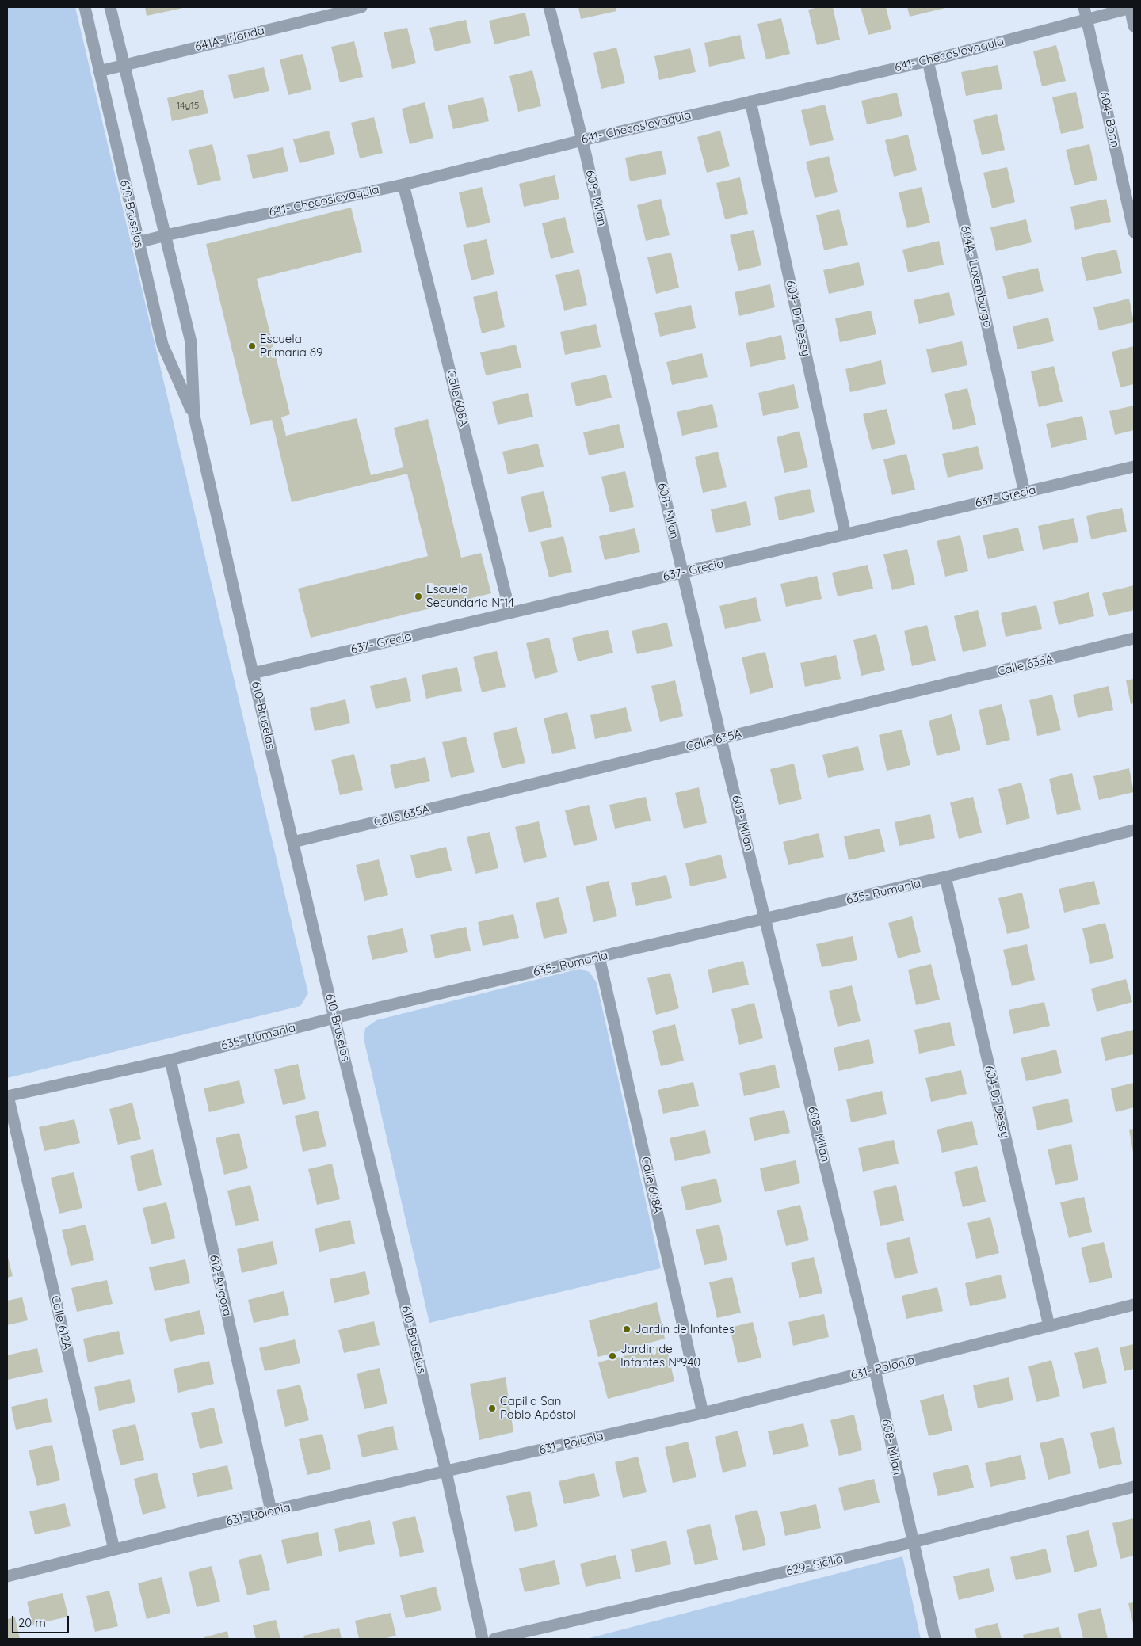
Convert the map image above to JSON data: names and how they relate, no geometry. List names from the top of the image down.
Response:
{
  "streets": {
    "street": [
      "641A- irlanda",
      "641- Checoslovaquia",
      "604- Bonn",
      "608- Milan",
      "610-Bruselas",
      "604A- Luxemburgo",
      "604- Dr Dessy",
      "Calle 608A",
      "637- Grecia",
      "Calle 635A",
      "635- Rumania",
      "604-Dr Dessy",
      "612-Angora",
      "Calle 612A",
      "631- Polonia",
      "629- Sicilia"
    ]
  },
  "crossings": [
    ["641A- irlanda", "610-Bruselas"],
    ["641- Checoslovaquia", "604- Bonn"],
    ["641- Checoslovaquia", "608- Milan"],
    ["641- Checoslovaquia", "610-Bruselas"],
    ["641- Checoslovaquia", "604A- Luxemburgo"],
    ["641- Checoslovaquia", "604- Dr Dessy"],
    ["641- Checoslovaquia", "Calle 608A"],
    ["608- Milan", "637- Grecia"],
    ["608- Milan", "Calle 635A"],
    ["608- Milan", "635- Rumania"],
    ["608- Milan", "631- Polonia"],
    ["608- Milan", "629- Sicilia"],
    ["610-Bruselas", "637- Grecia"],
    ["610-Bruselas", "Calle 635A"],
    ["610-Bruselas", "635- Rumania"],
    ["610-Bruselas", "631- Polonia"],
    ["604A- Luxemburgo", "637- Grecia"],
    ["604- Dr Dessy", "637- Grecia"],
    ["Calle 608A", "637- Grecia"],
    ["Calle 608A", "635- Rumania"],
    ["Calle 608A", "631- Polonia"],
    ["635- Rumania", "604-Dr Dessy"],
    ["635- Rumania", "612-Angora"],
    ["635- Rumania", "Calle 612A"],
    ["604-Dr Dessy", "631- Polonia"],
    ["612-Angora", "631- Polonia"],
    ["Calle 612A", "631- Polonia"]
  ],
  "places": [
    "Escuela Primaria 69",
    "Escuela Secundaria N*14",
    "Jardín de Infantes",
    "Jardin de Infantes N°940",
    "Capilla San Pablo Apóstol"
  ],
  "house_numbers": ["14y15"],
  "scale_bar": "20 m"
}
